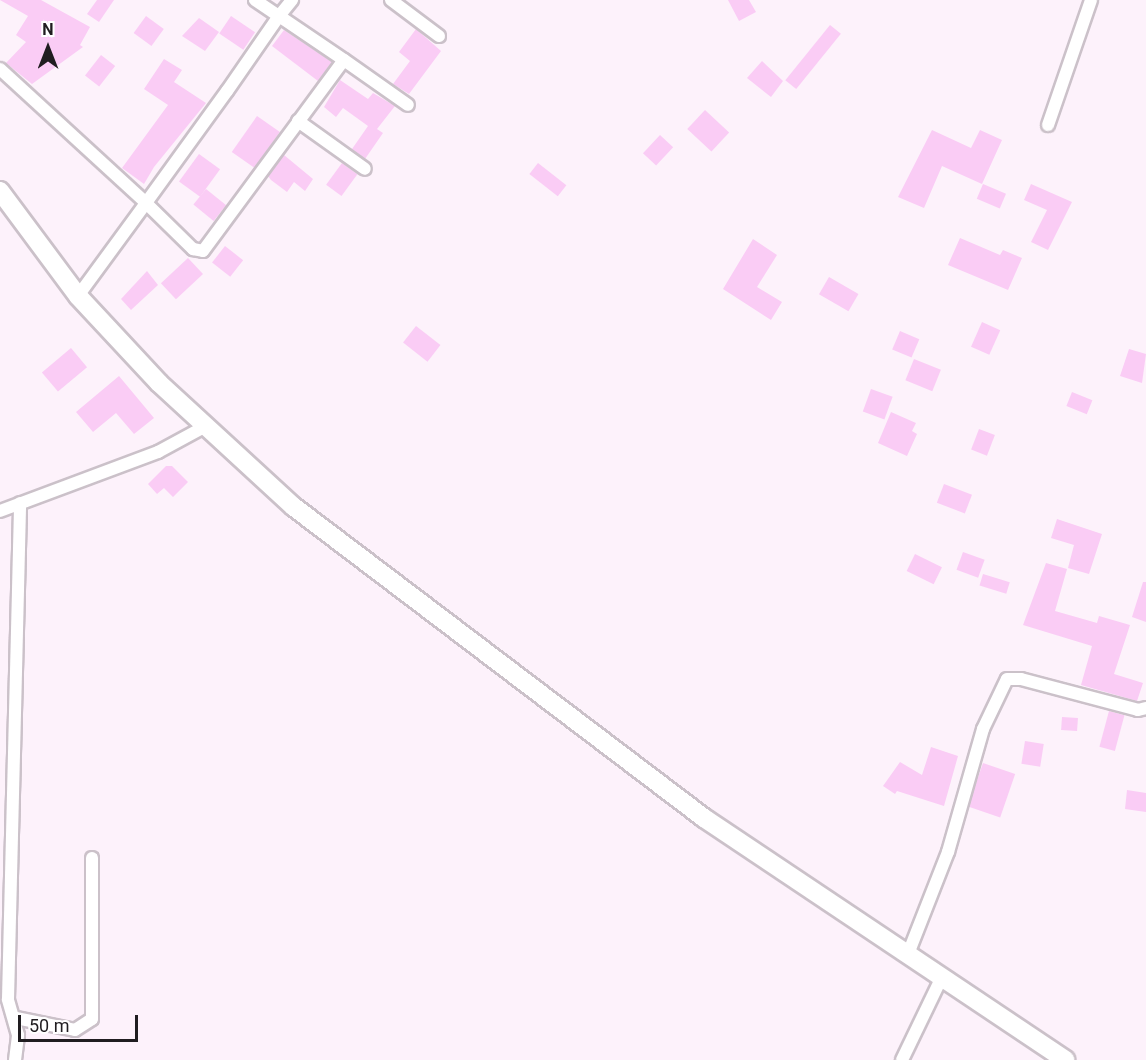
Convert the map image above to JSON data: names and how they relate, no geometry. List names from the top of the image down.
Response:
{
  "scale_bar": "50 m",
  "north": "top"
}
